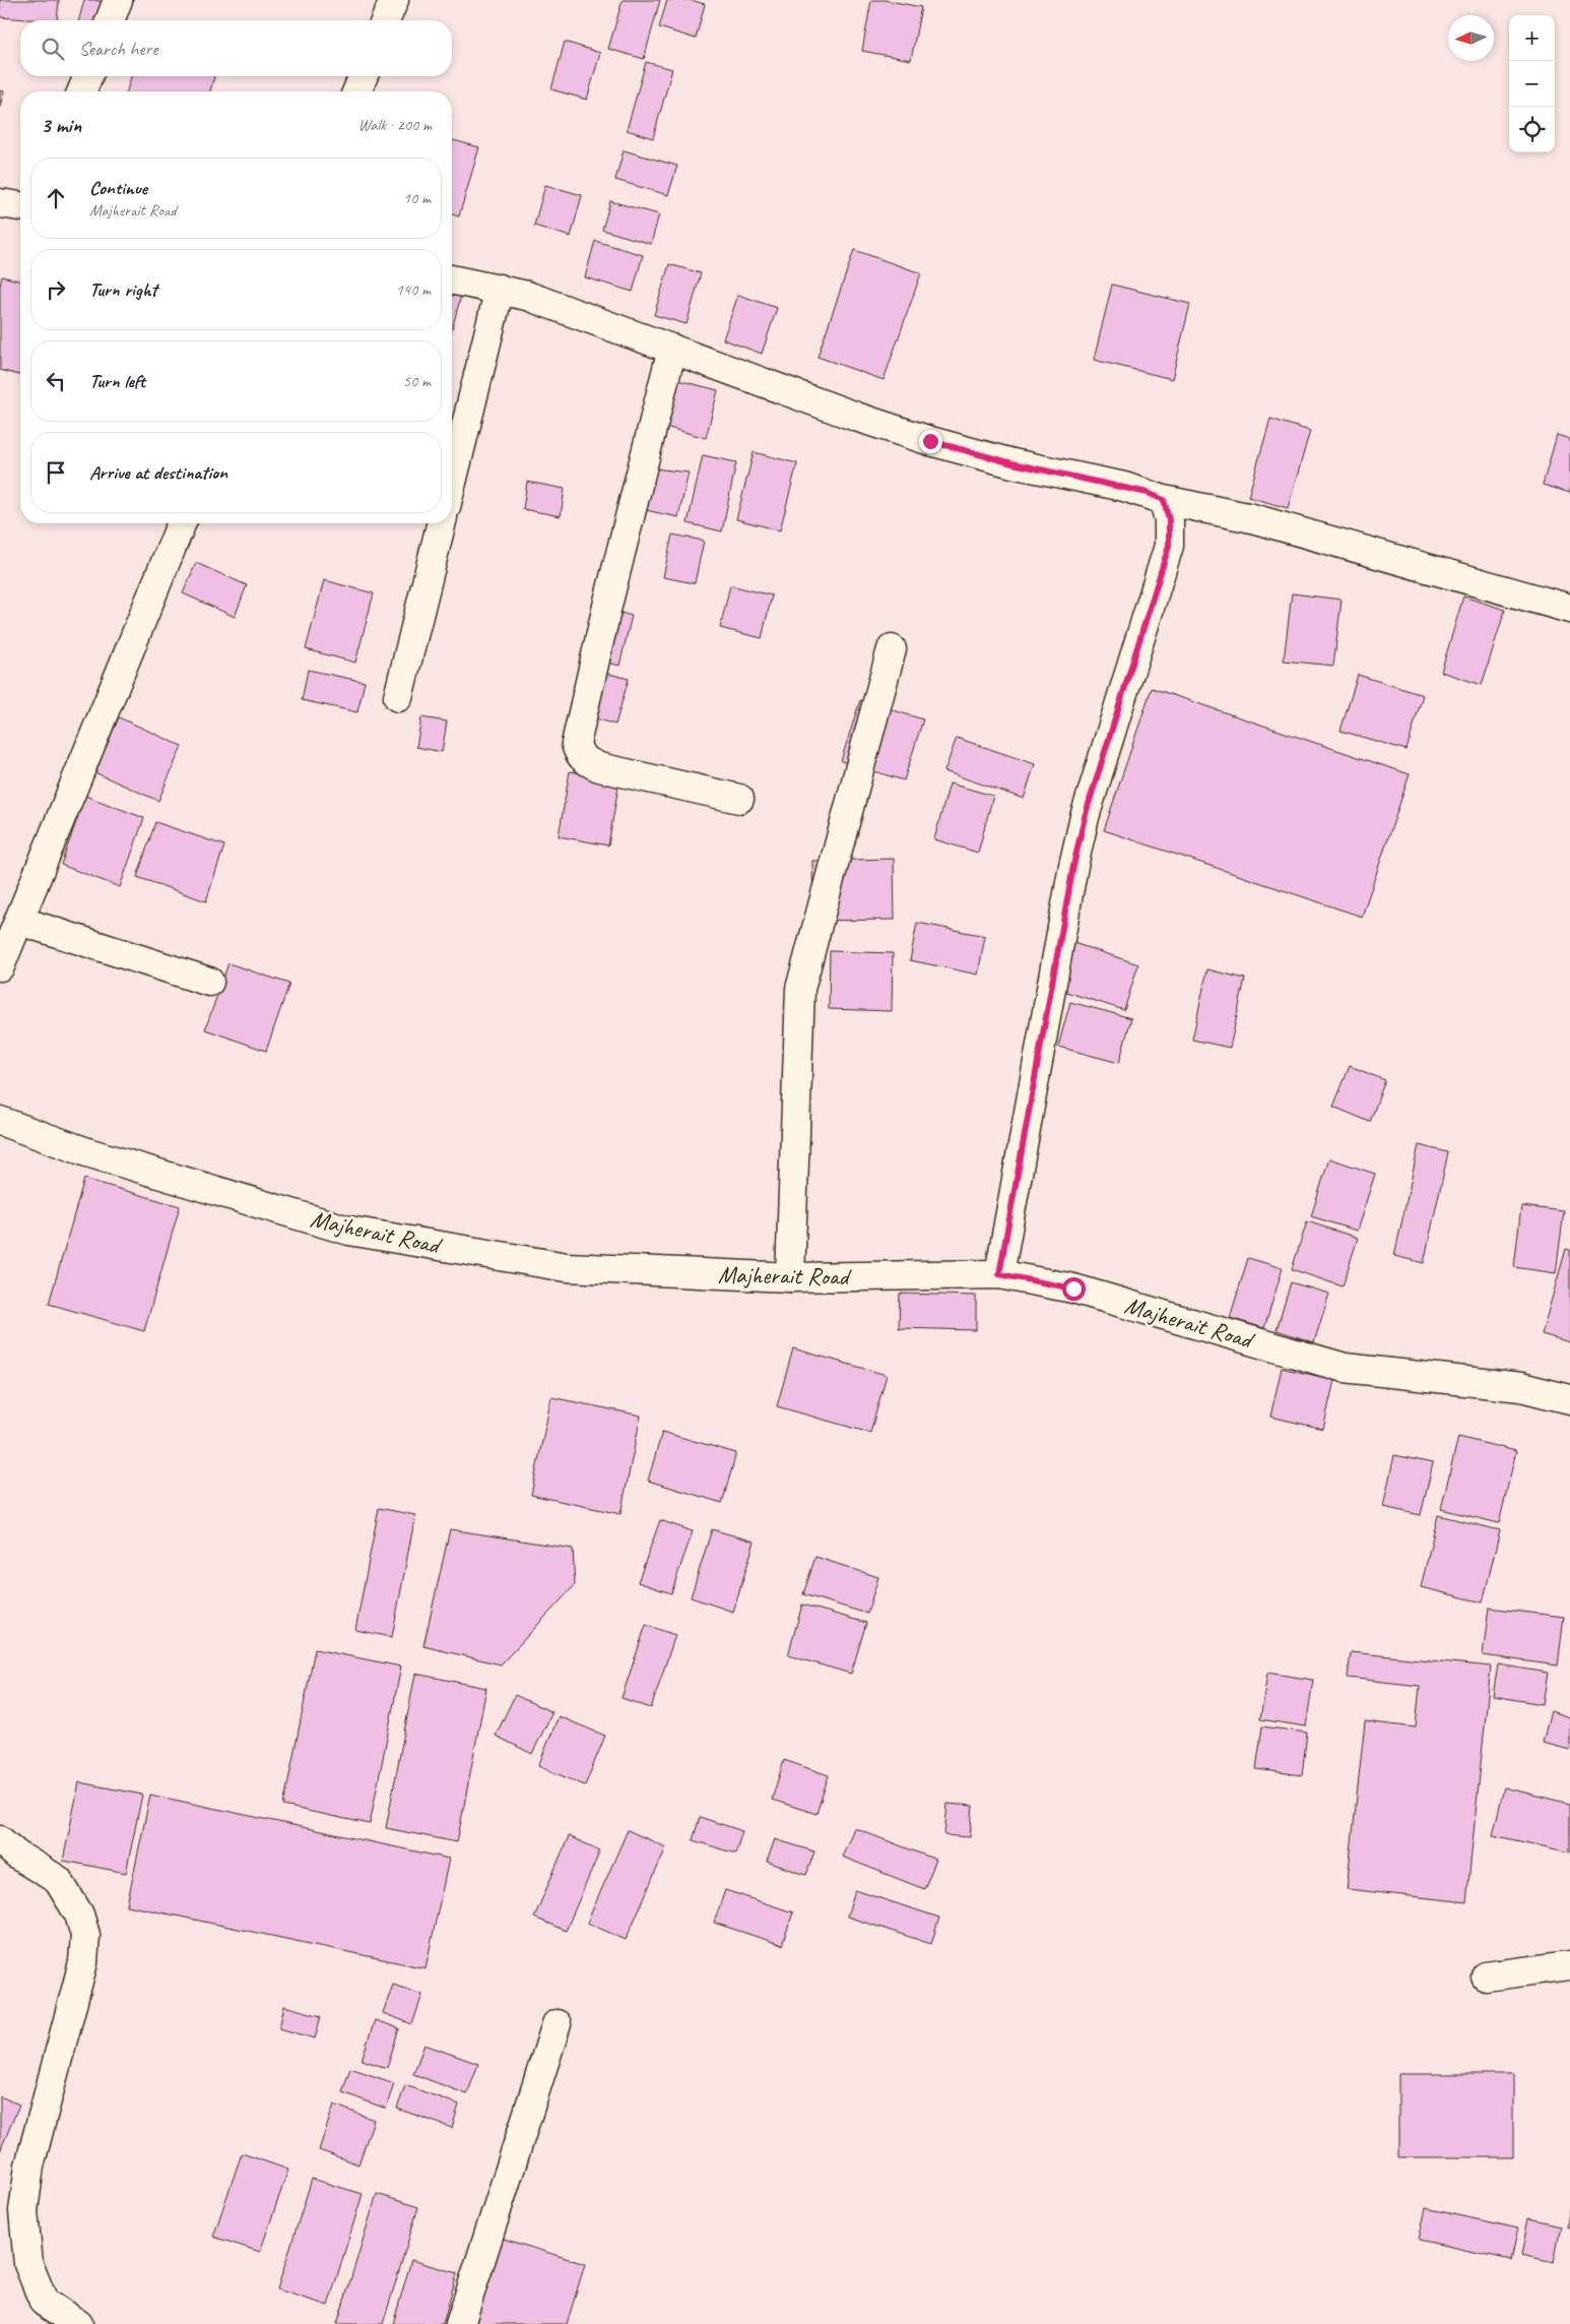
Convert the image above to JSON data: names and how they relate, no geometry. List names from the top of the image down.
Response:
{
  "streets": {
    "street": ["Majherait Road"]
  },
  "north": "left",
  "page": {
    "map_buttons": ["+", "−"],
    "search": "Search here",
    "heading": ["3 min", "Walk · 200 m"],
    "list": [
      ["Continue", "Majherait Road", "10 m"],
      ["Turn right", "140 m"],
      ["Turn left", "50 m"],
      "Arrive at destination"
    ]
  }
}
